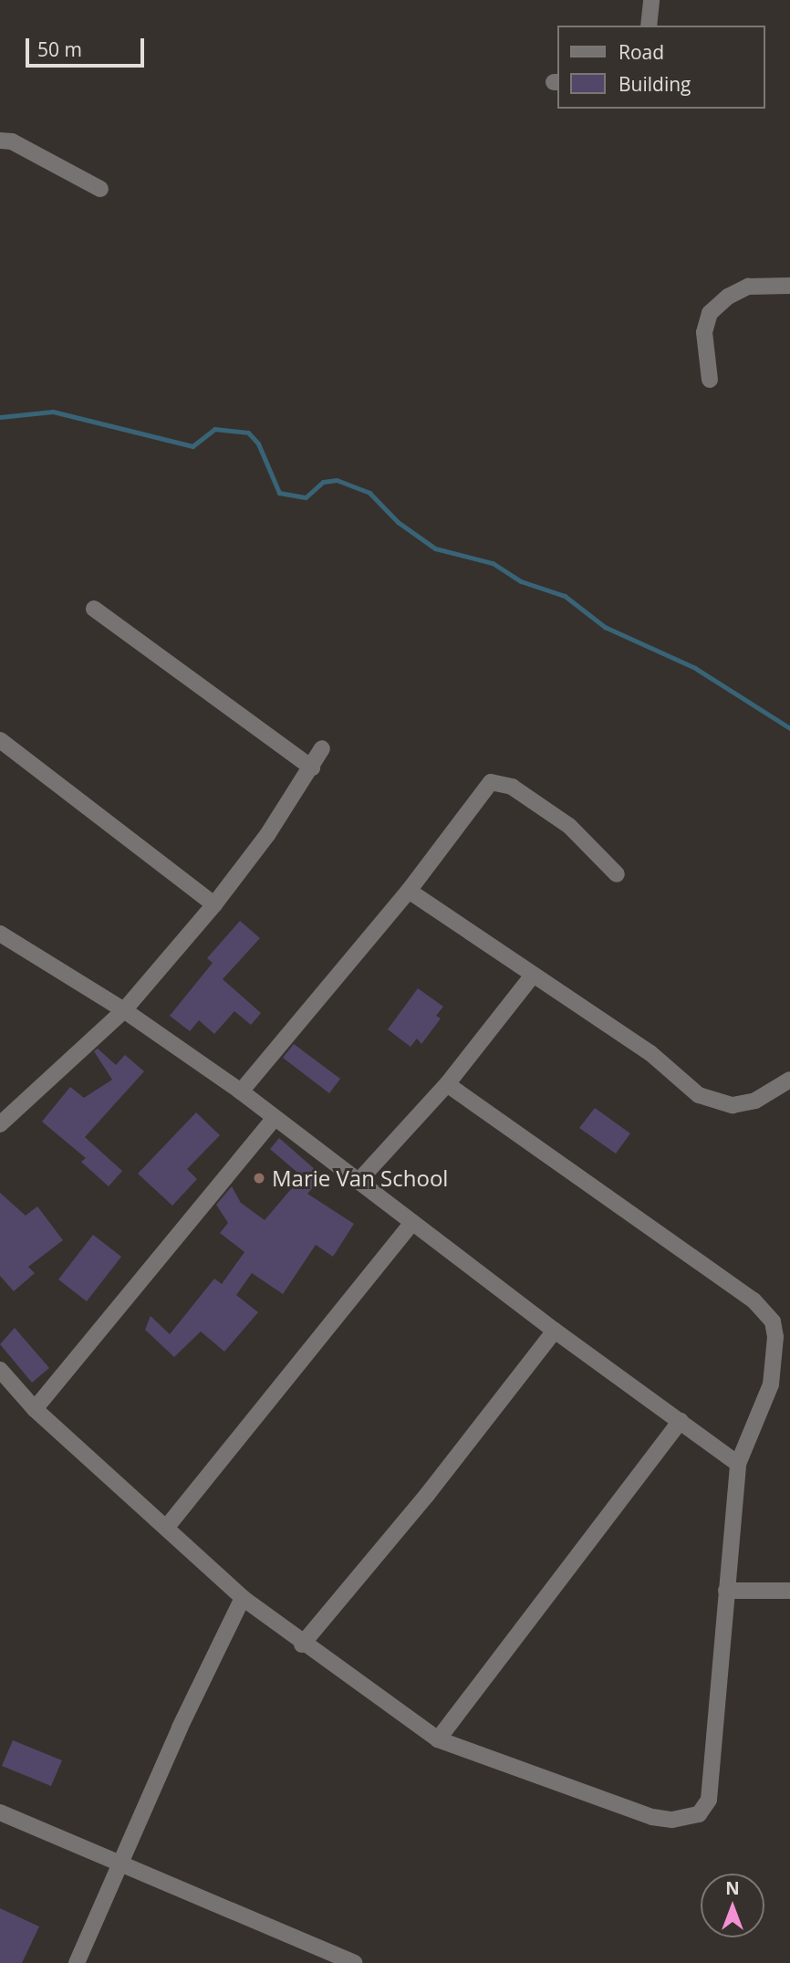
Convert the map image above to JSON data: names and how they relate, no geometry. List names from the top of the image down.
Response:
{
  "places": ["Marie Van School"],
  "legend": ["Road", "Building"],
  "scale_bar": "50 m",
  "north": "top"
}
